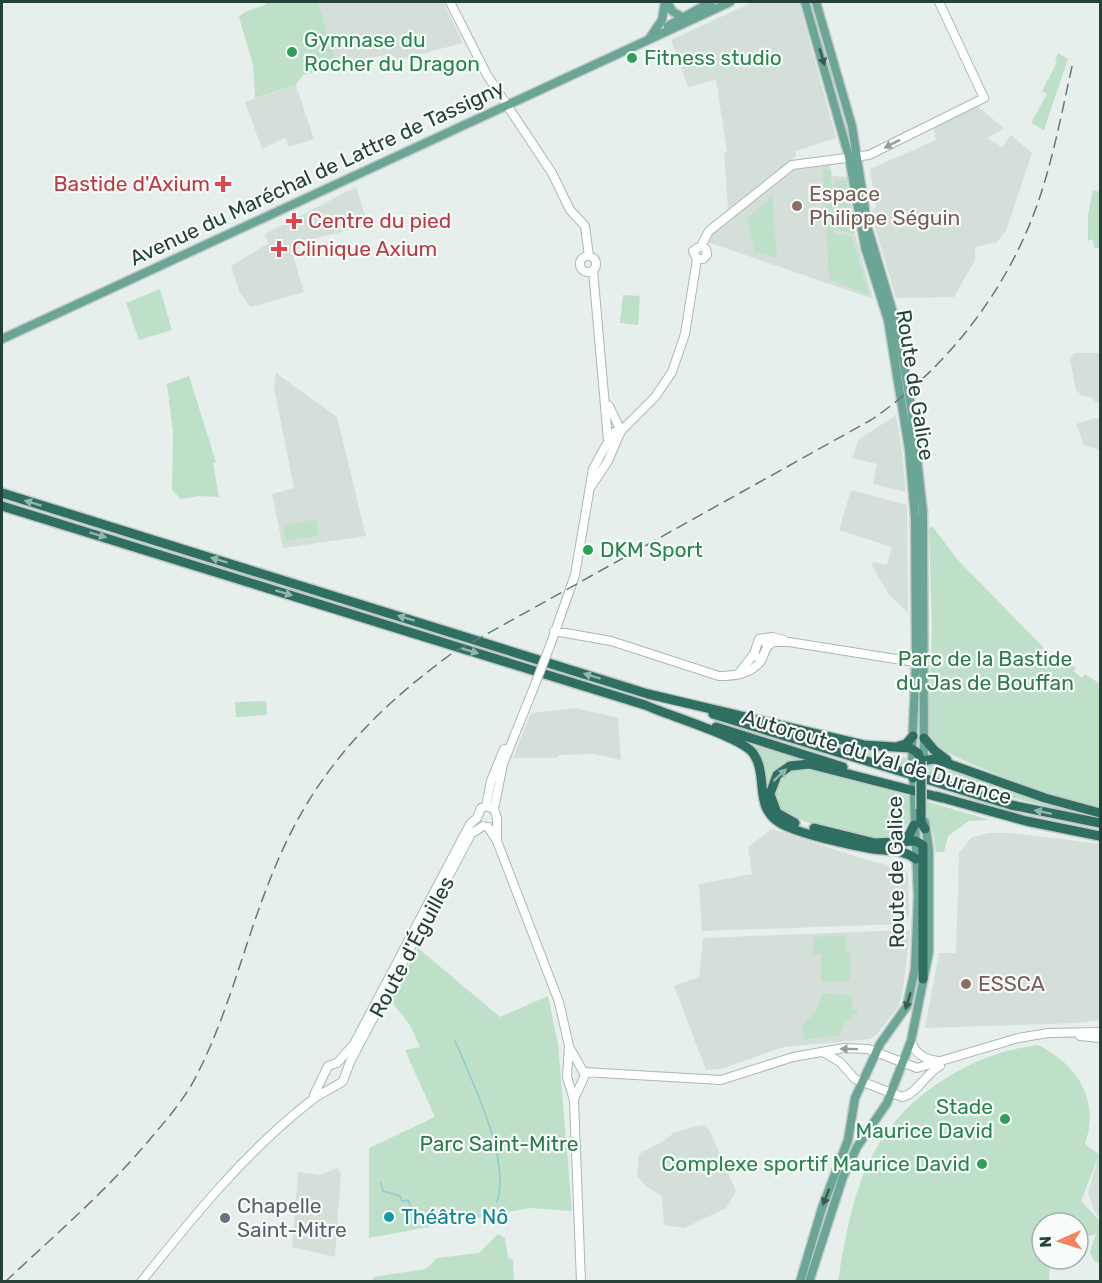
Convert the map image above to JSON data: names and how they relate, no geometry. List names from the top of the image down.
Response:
{
  "streets": {
    "highway": ["Autoroute du Val de Durance"],
    "main road": ["Avenue du Maréchal de Lattre de Tassigny", "Route de Galice"],
    "street": ["Route d'Éguilles"]
  },
  "parks": ["Parc de la Bastide du Jas de Bouffan", "Parc Saint-Mitre"],
  "places": {
    "other": [
      "Gymnase du Rocher du Dragon",
      "Fitness studio",
      "Espace Philippe Séguin",
      "DKM Sport",
      "ESSCA",
      "Stade Maurice David",
      "Complexe sportif Maurice David",
      "Théâtre Nô",
      "Chapelle Saint-Mitre"
    ],
    "health": ["Bastide d'Axium", "Centre du pied", "Clinique Axium"]
  },
  "north": "left"
}
